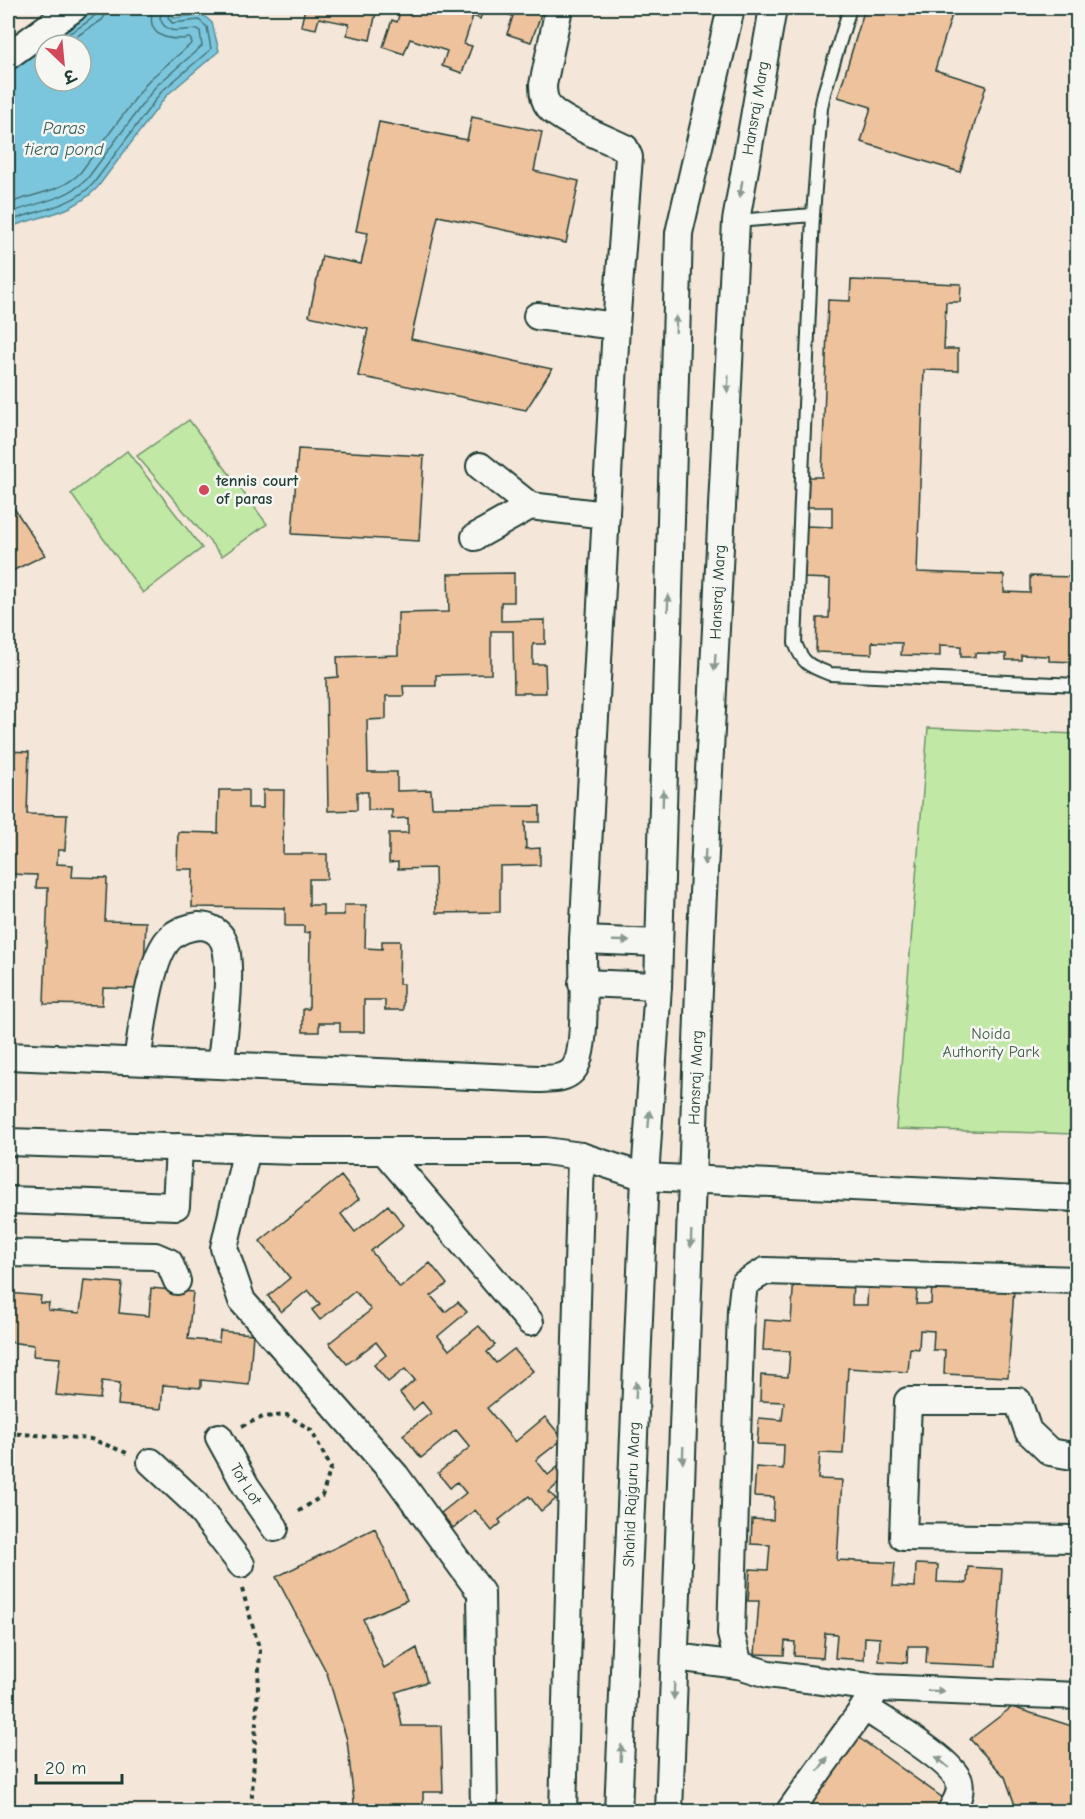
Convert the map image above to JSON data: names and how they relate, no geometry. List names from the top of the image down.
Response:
{
  "streets": {
    "street": ["Hansraj Marg", "Tot Lot", "Shahid Rajguru Marg"]
  },
  "water": ["Paras tiera pond"],
  "parks": ["Noida Authority Park"],
  "places": ["tennis court of paras"],
  "scale_bar": "20 m",
  "north": "bottom right"
}
